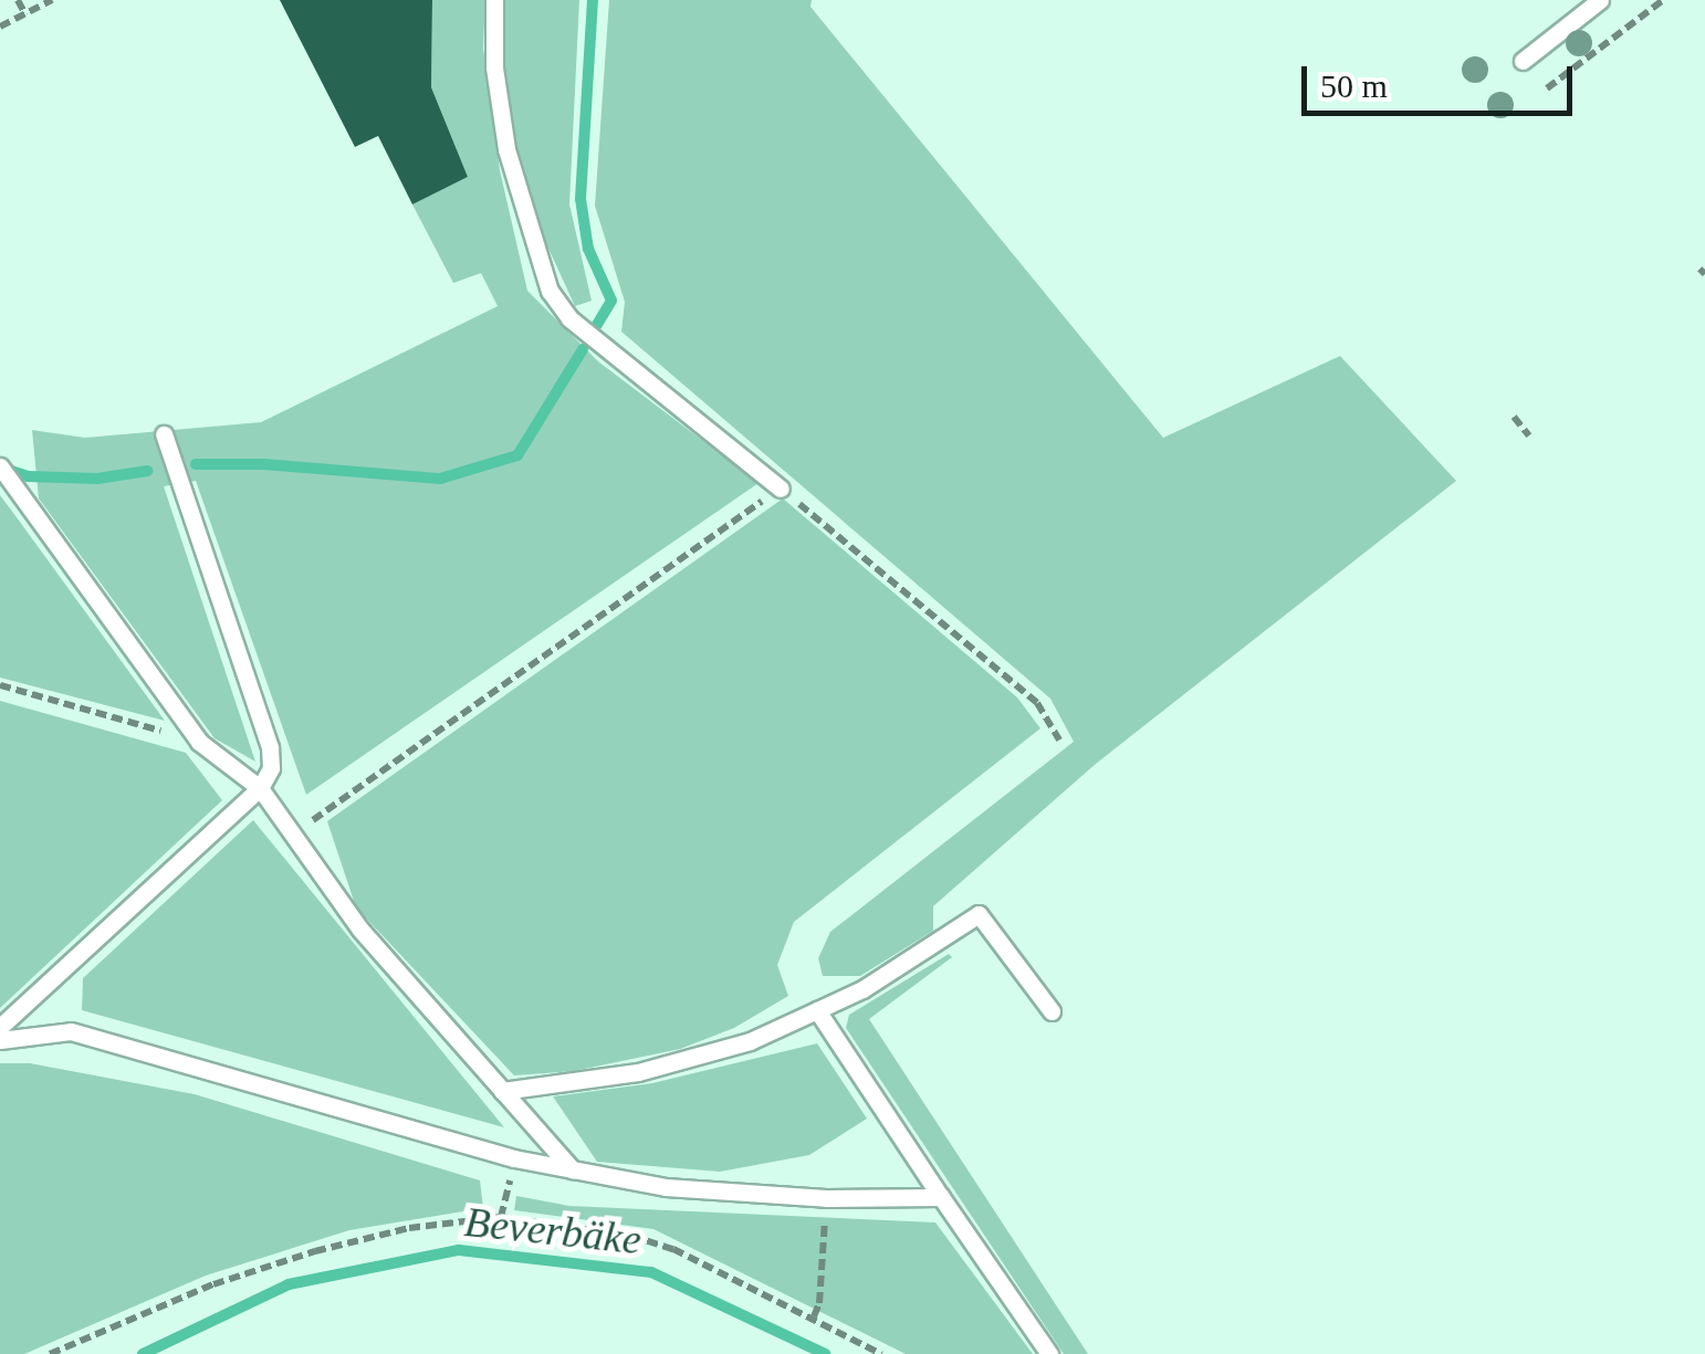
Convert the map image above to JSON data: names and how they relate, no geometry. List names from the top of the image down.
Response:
{
  "water": ["Beverbäke"],
  "scale_bar": "50 m"
}
